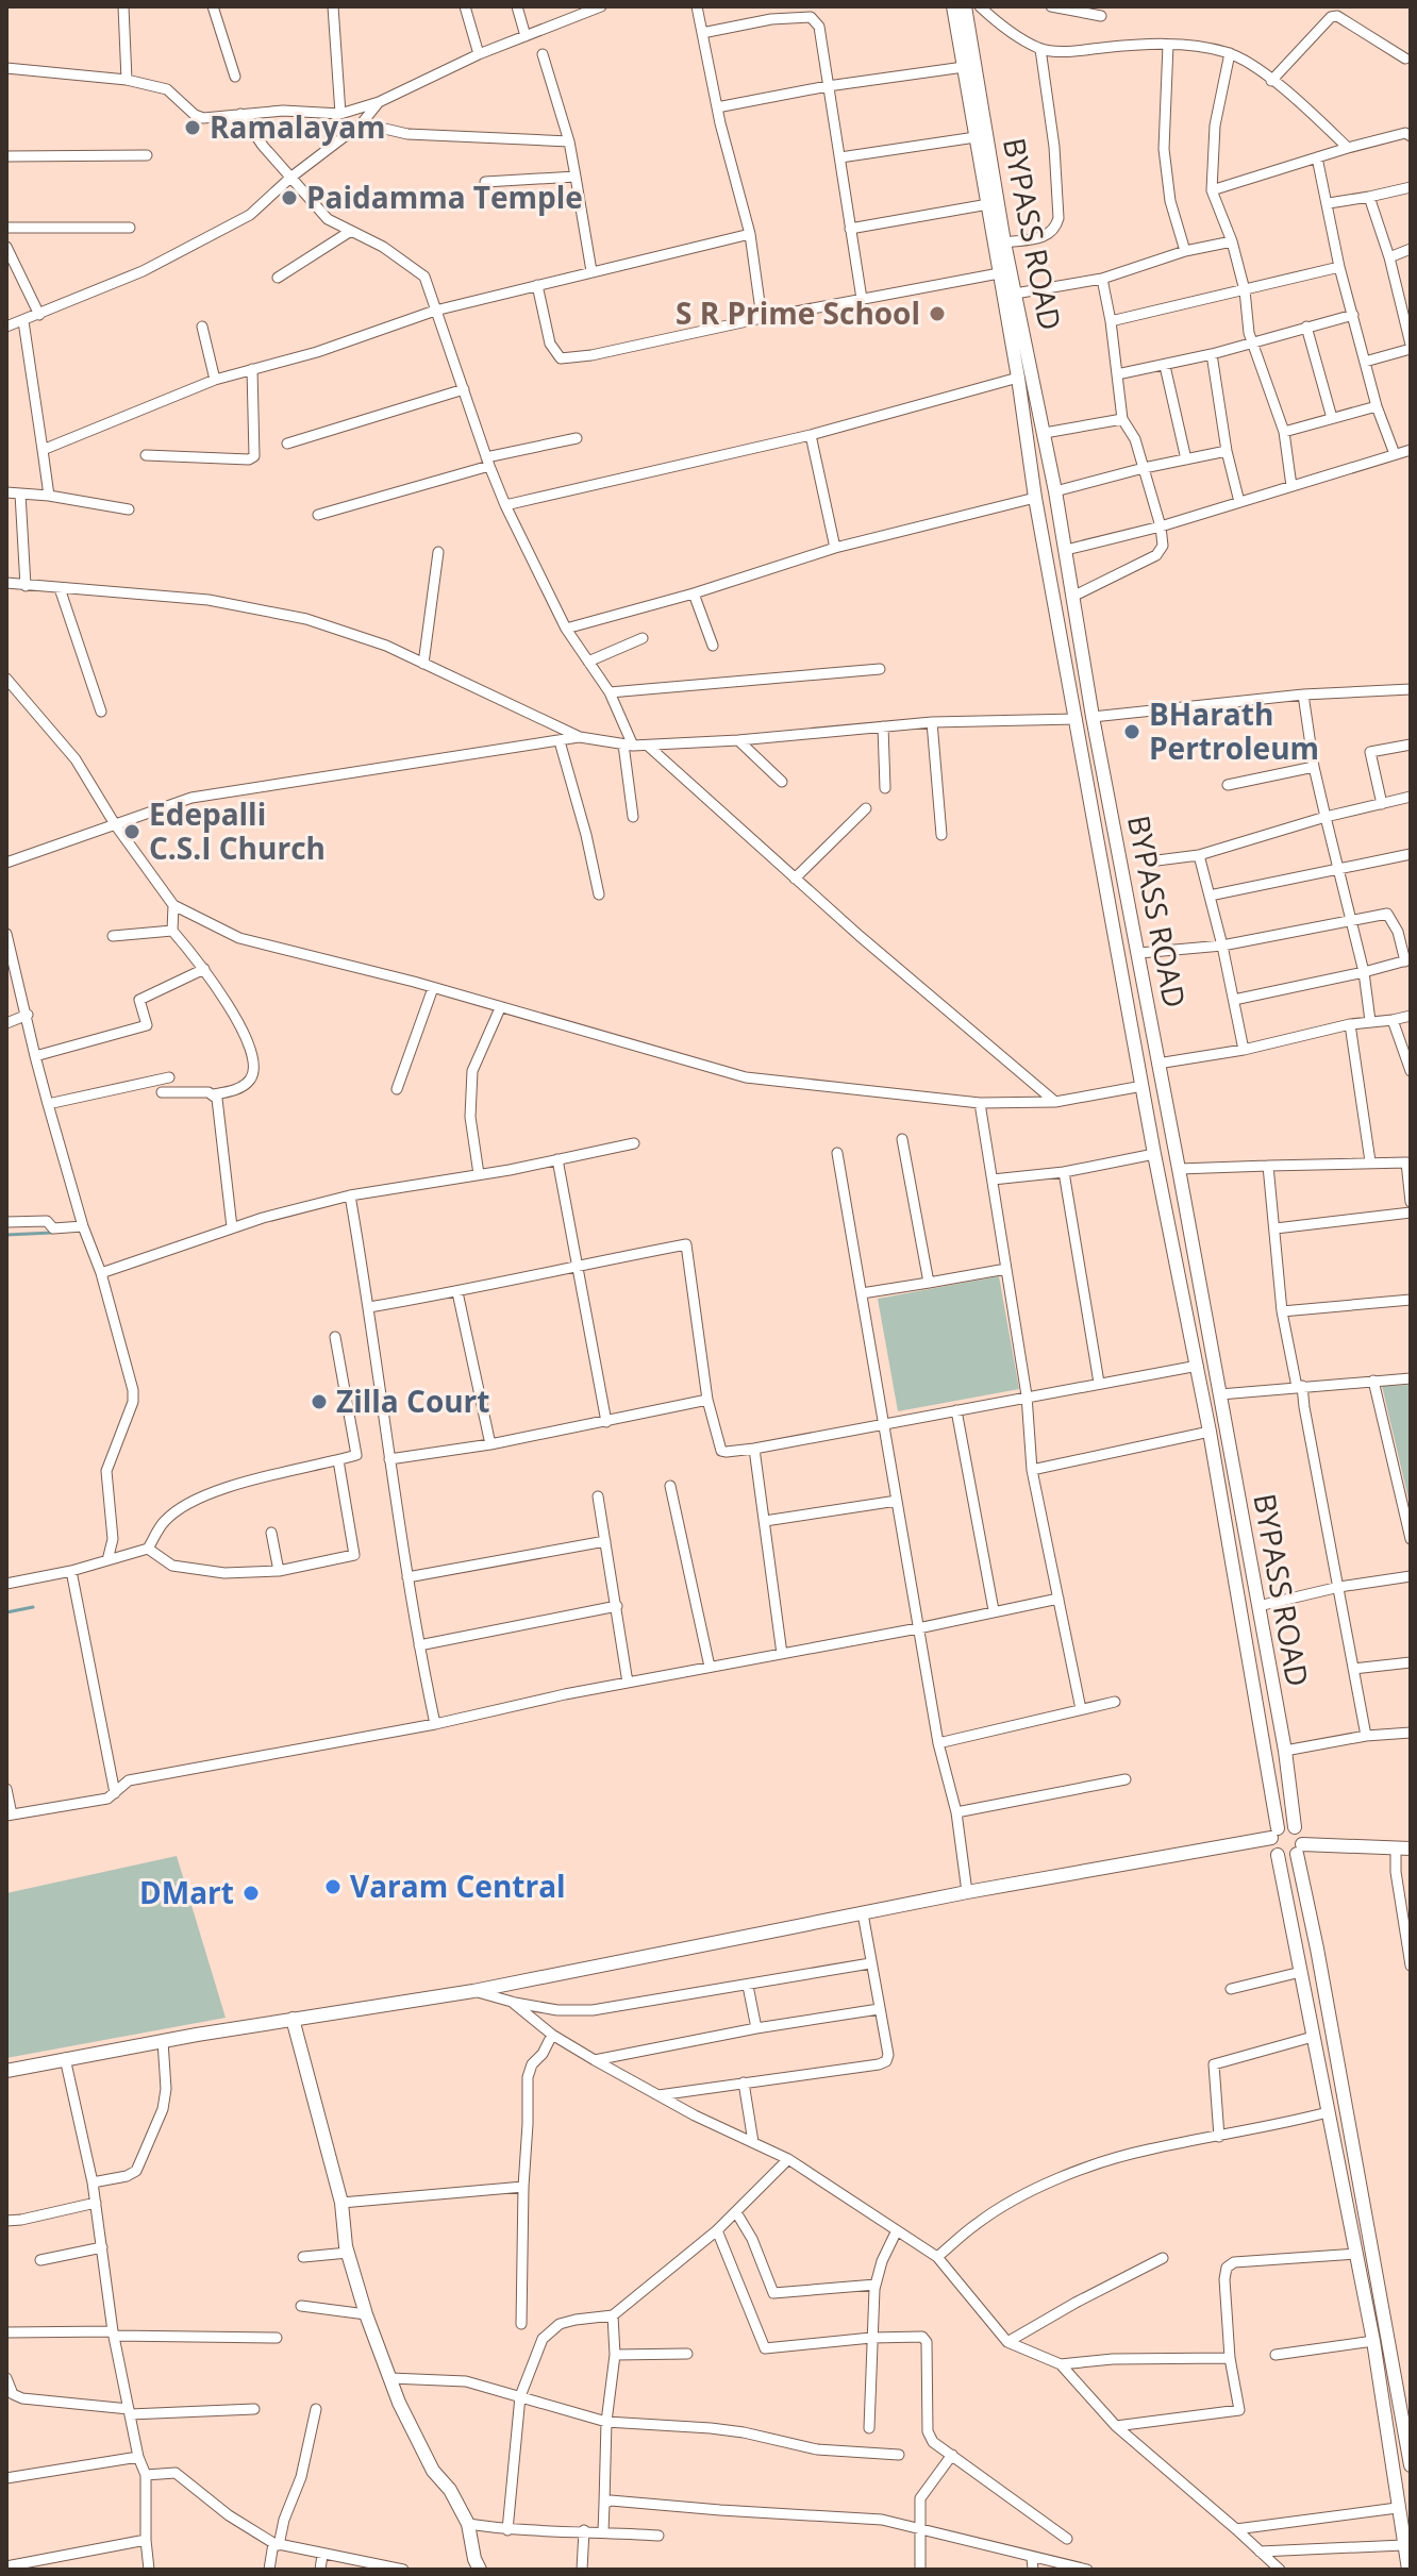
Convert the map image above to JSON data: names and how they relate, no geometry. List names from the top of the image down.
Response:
{
  "streets": {
    "main road": ["BYPASS ROAD"]
  },
  "places": [
    "Ramalayam",
    "Paidamma Temple",
    "S R Prime School",
    "BHarath Pertroleum",
    "Edepalli C.S.I Church",
    "Zilla Court",
    "Varam Central",
    "DMart"
  ]
}
